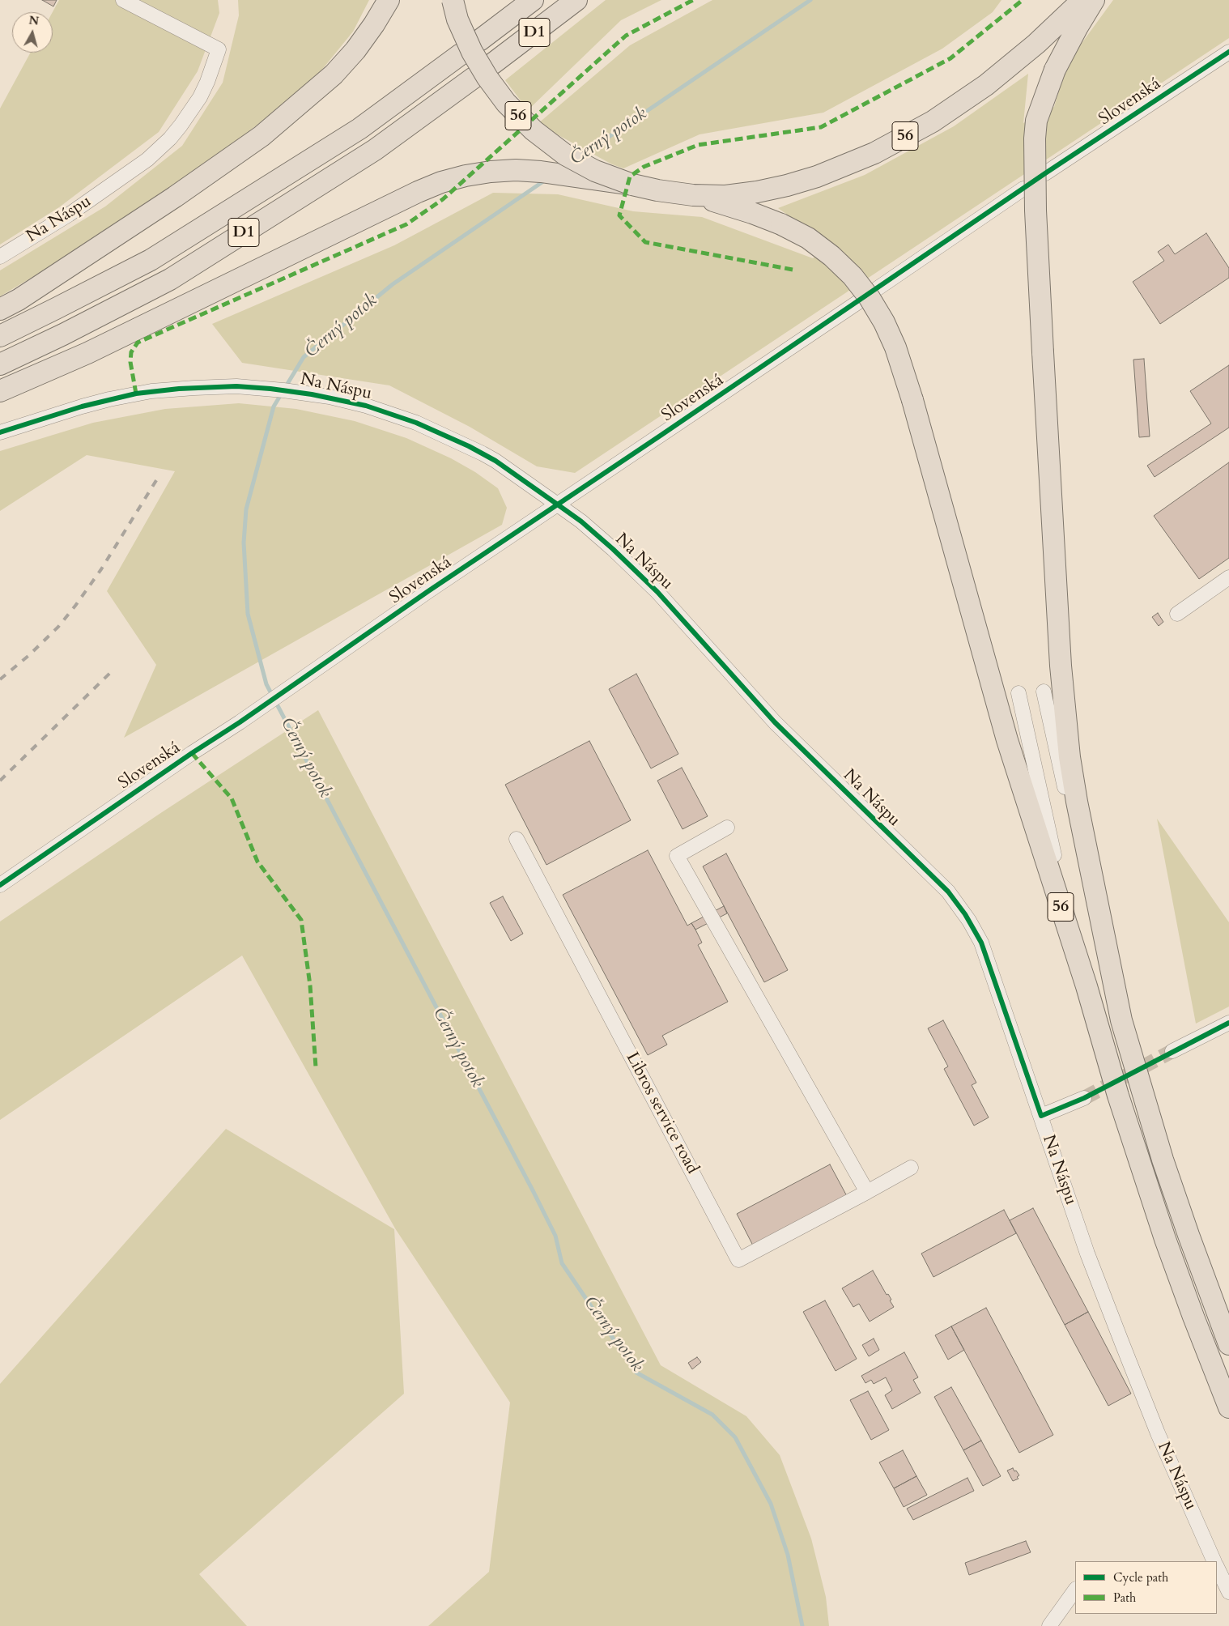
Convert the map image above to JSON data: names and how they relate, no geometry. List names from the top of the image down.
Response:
{
  "streets": {
    "highway": ["D1", "56"],
    "street": ["Slovenská", "Na Náspu", "Libros service road"]
  },
  "crossings": [
    ["D1", "56"],
    ["Slovenská", "Na Náspu"]
  ],
  "water": ["Černý potok"],
  "legend": ["Cycle path", "Path"],
  "north": "top"
}
